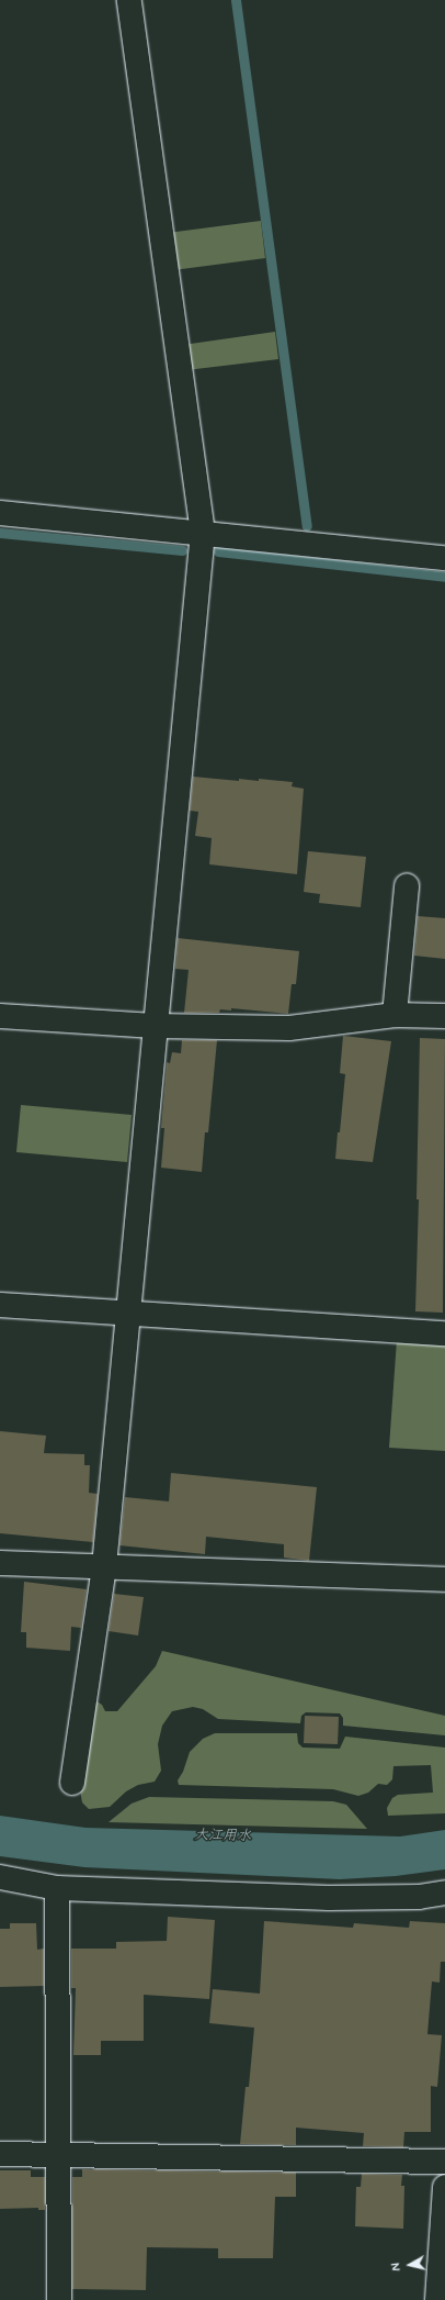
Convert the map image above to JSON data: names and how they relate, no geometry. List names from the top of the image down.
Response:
{
  "water": ["大江用水"],
  "north": "left"
}
